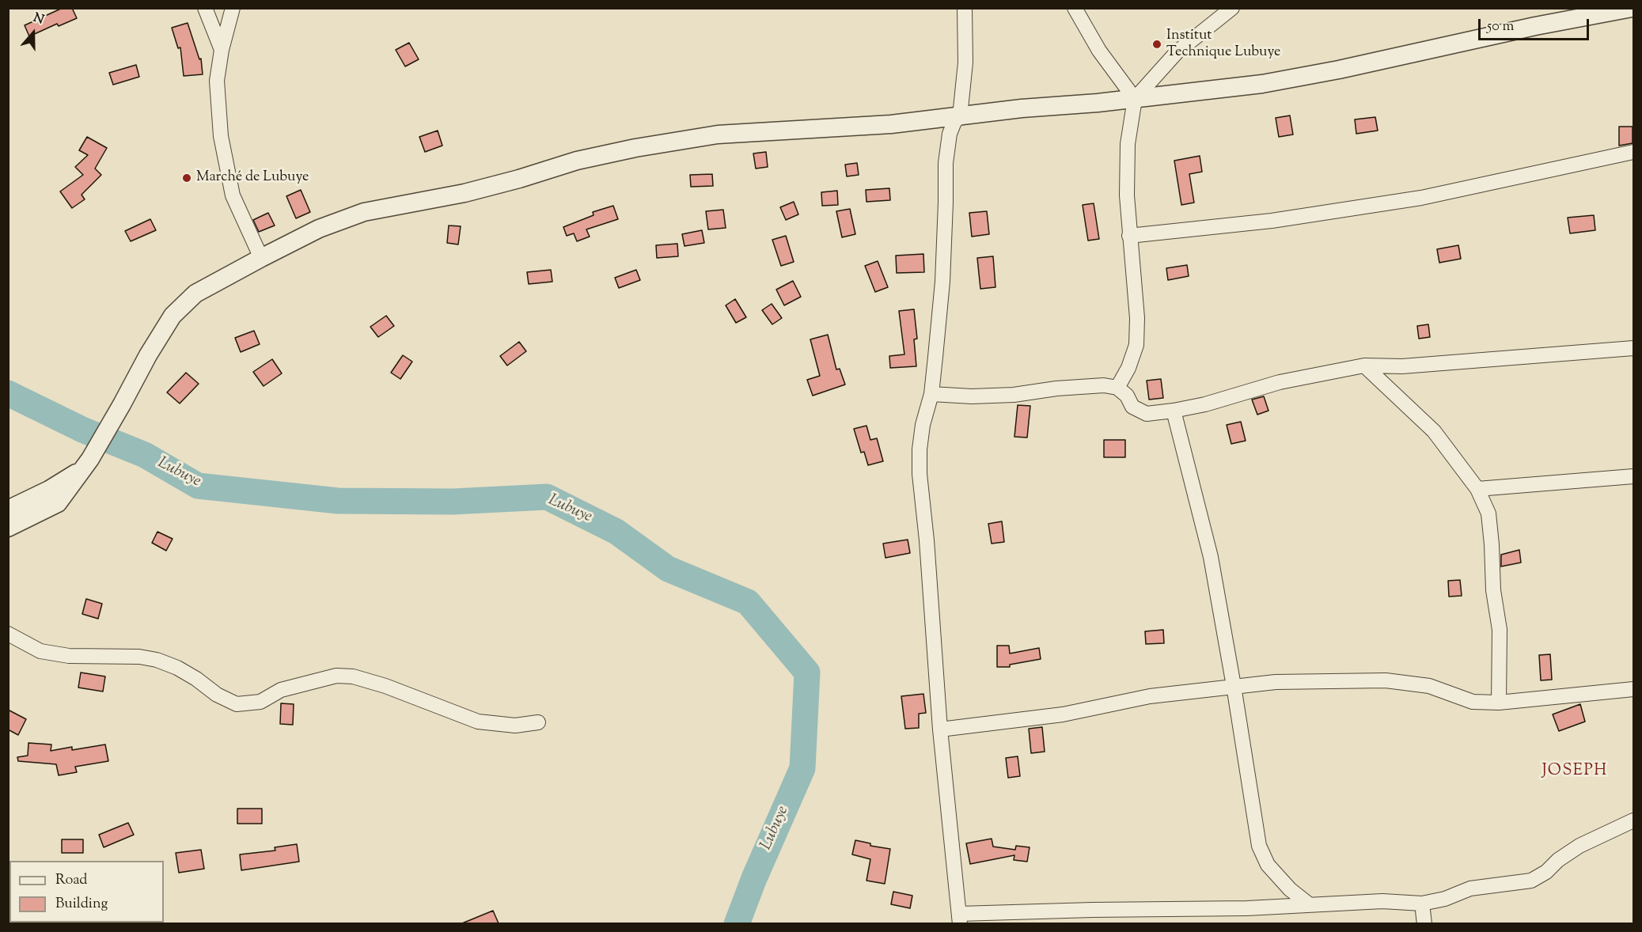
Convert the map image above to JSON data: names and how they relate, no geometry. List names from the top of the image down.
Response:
{
  "districts": ["JOSEPH"],
  "water": ["Lubuye"],
  "places": ["Institut Technique Lubuye", "Marché de Lubuye"],
  "legend": ["Road", "Building"],
  "scale_bar": "50 m",
  "north": "top"
}
